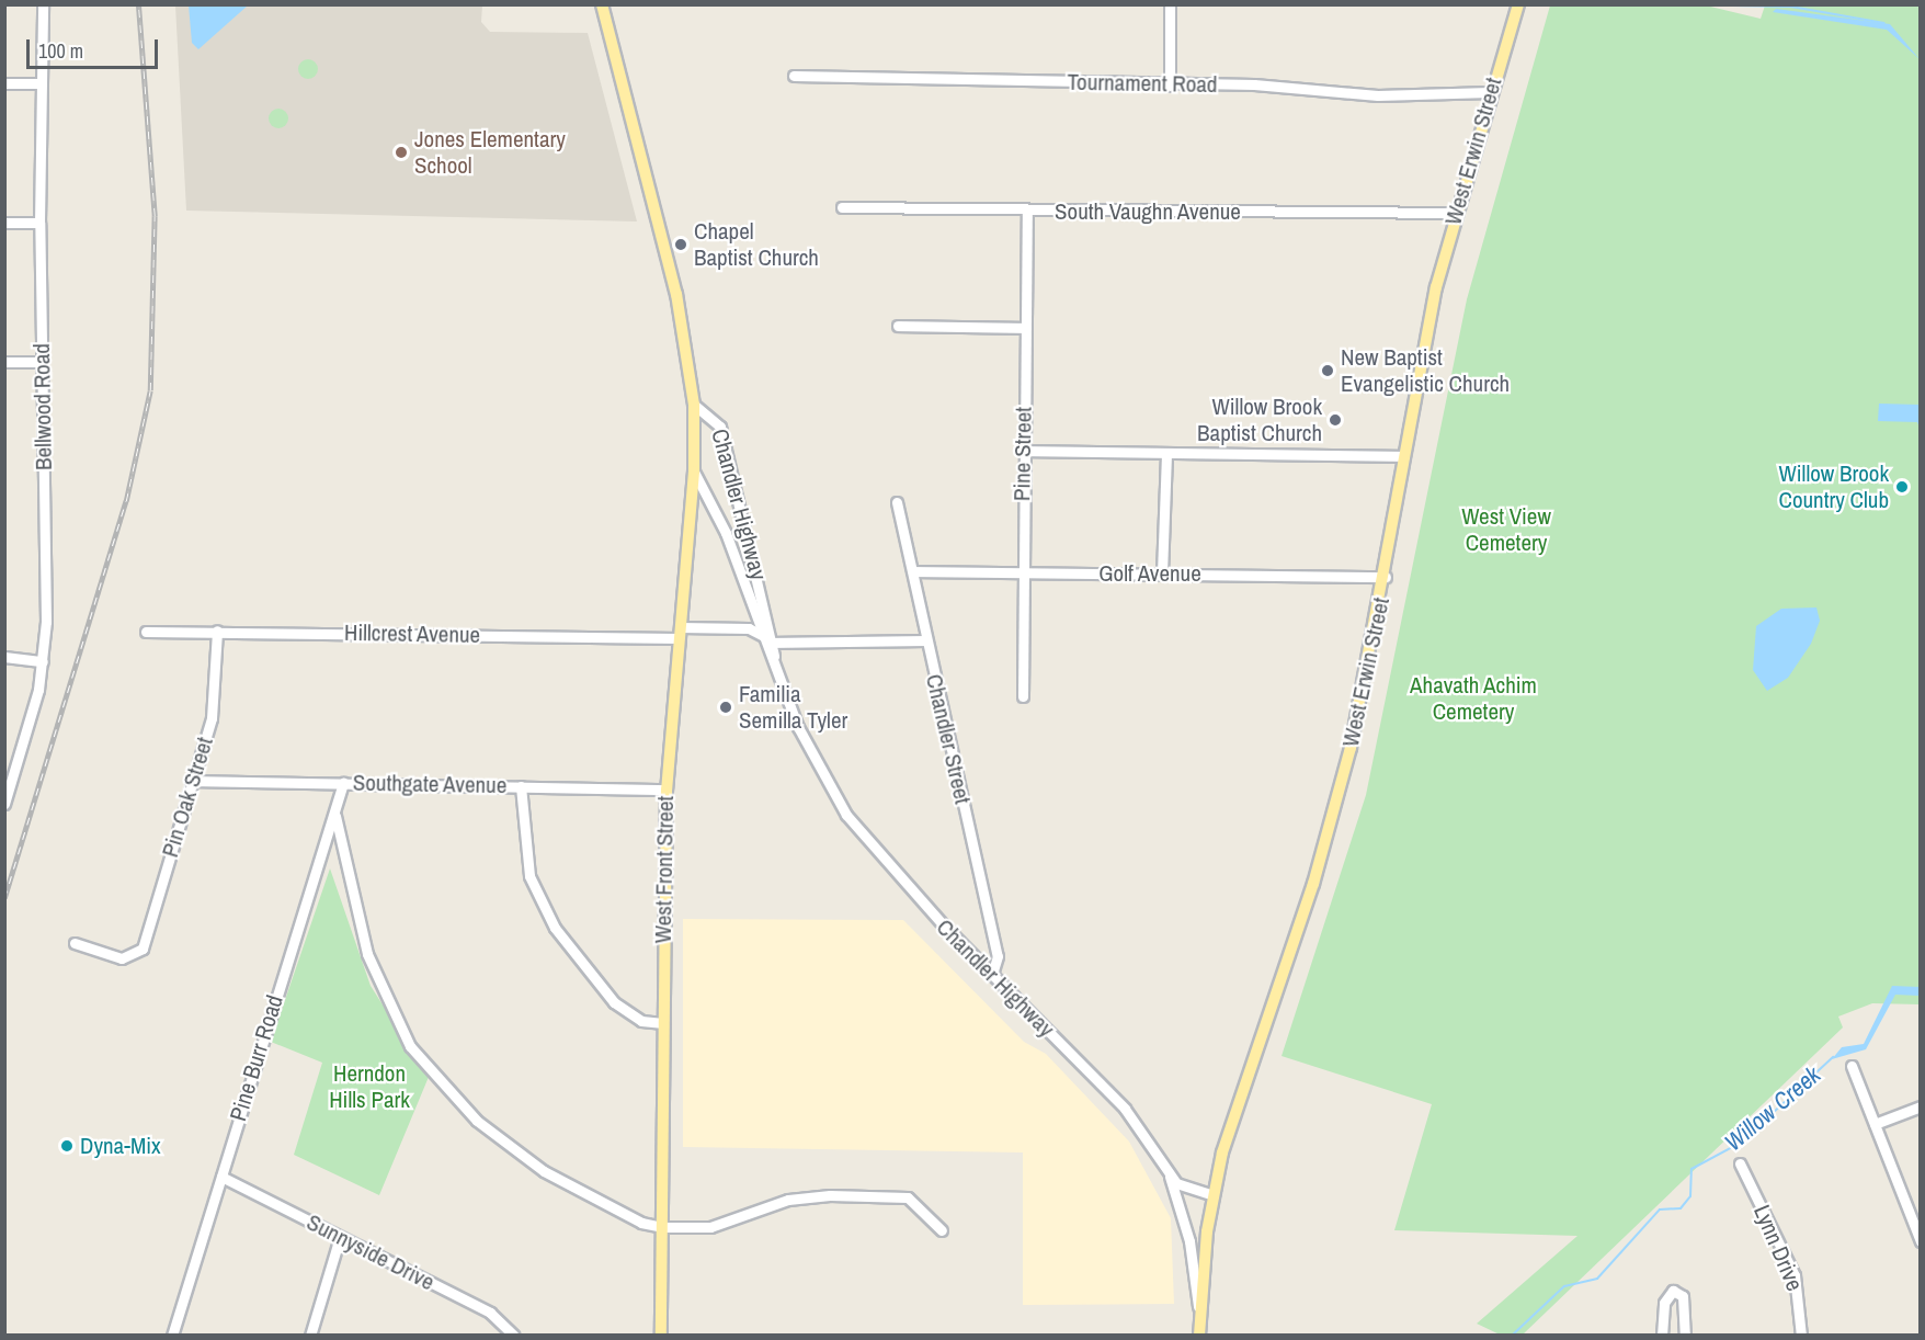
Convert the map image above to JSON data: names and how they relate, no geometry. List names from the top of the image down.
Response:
{
  "streets": {
    "main road": ["West Erwin Street", "Chandler Highway", "West Front Street"],
    "street": [
      "Tournament Road",
      "South Vaughn Avenue",
      "Bellwood Road",
      "Pine Street",
      "Golf Avenue",
      "Hillcrest Avenue",
      "Chandler Street",
      "Southgate Avenue",
      "Pin Oak Street",
      "Pine Burr Road",
      "Lynn Drive",
      "Sunnyside Drive"
    ]
  },
  "crossings": [
    ["Tournament Road", "West Erwin Street"],
    ["West Erwin Street", "South Vaughn Avenue"],
    ["West Erwin Street", "Chandler Highway"],
    ["West Erwin Street", "Golf Avenue"],
    ["South Vaughn Avenue", "Pine Street"],
    ["Pine Street", "Golf Avenue"],
    ["Chandler Highway", "Hillcrest Avenue"],
    ["Chandler Highway", "Chandler Street"],
    ["Chandler Highway", "West Front Street"],
    ["Golf Avenue", "Chandler Street"],
    ["Hillcrest Avenue", "Pin Oak Street"],
    ["Hillcrest Avenue", "West Front Street"],
    ["Southgate Avenue", "Pin Oak Street"],
    ["Southgate Avenue", "West Front Street"],
    ["Southgate Avenue", "Pine Burr Road"],
    ["Pine Burr Road", "Sunnyside Drive"]
  ],
  "water": ["Willow Creek"],
  "parks": ["West View Cemetery", "Ahavath Achim Cemetery", "Herndon Hills Park"],
  "places": [
    "Jones Elementary School",
    "Chapel Baptist Church",
    "New Baptist Evangelistic Church",
    "Willow Brook Baptist Church",
    "Willow Brook Country Club",
    "Familia Semilla Tyler",
    "Dyna-Mix"
  ],
  "scale_bar": "100 m"
}
